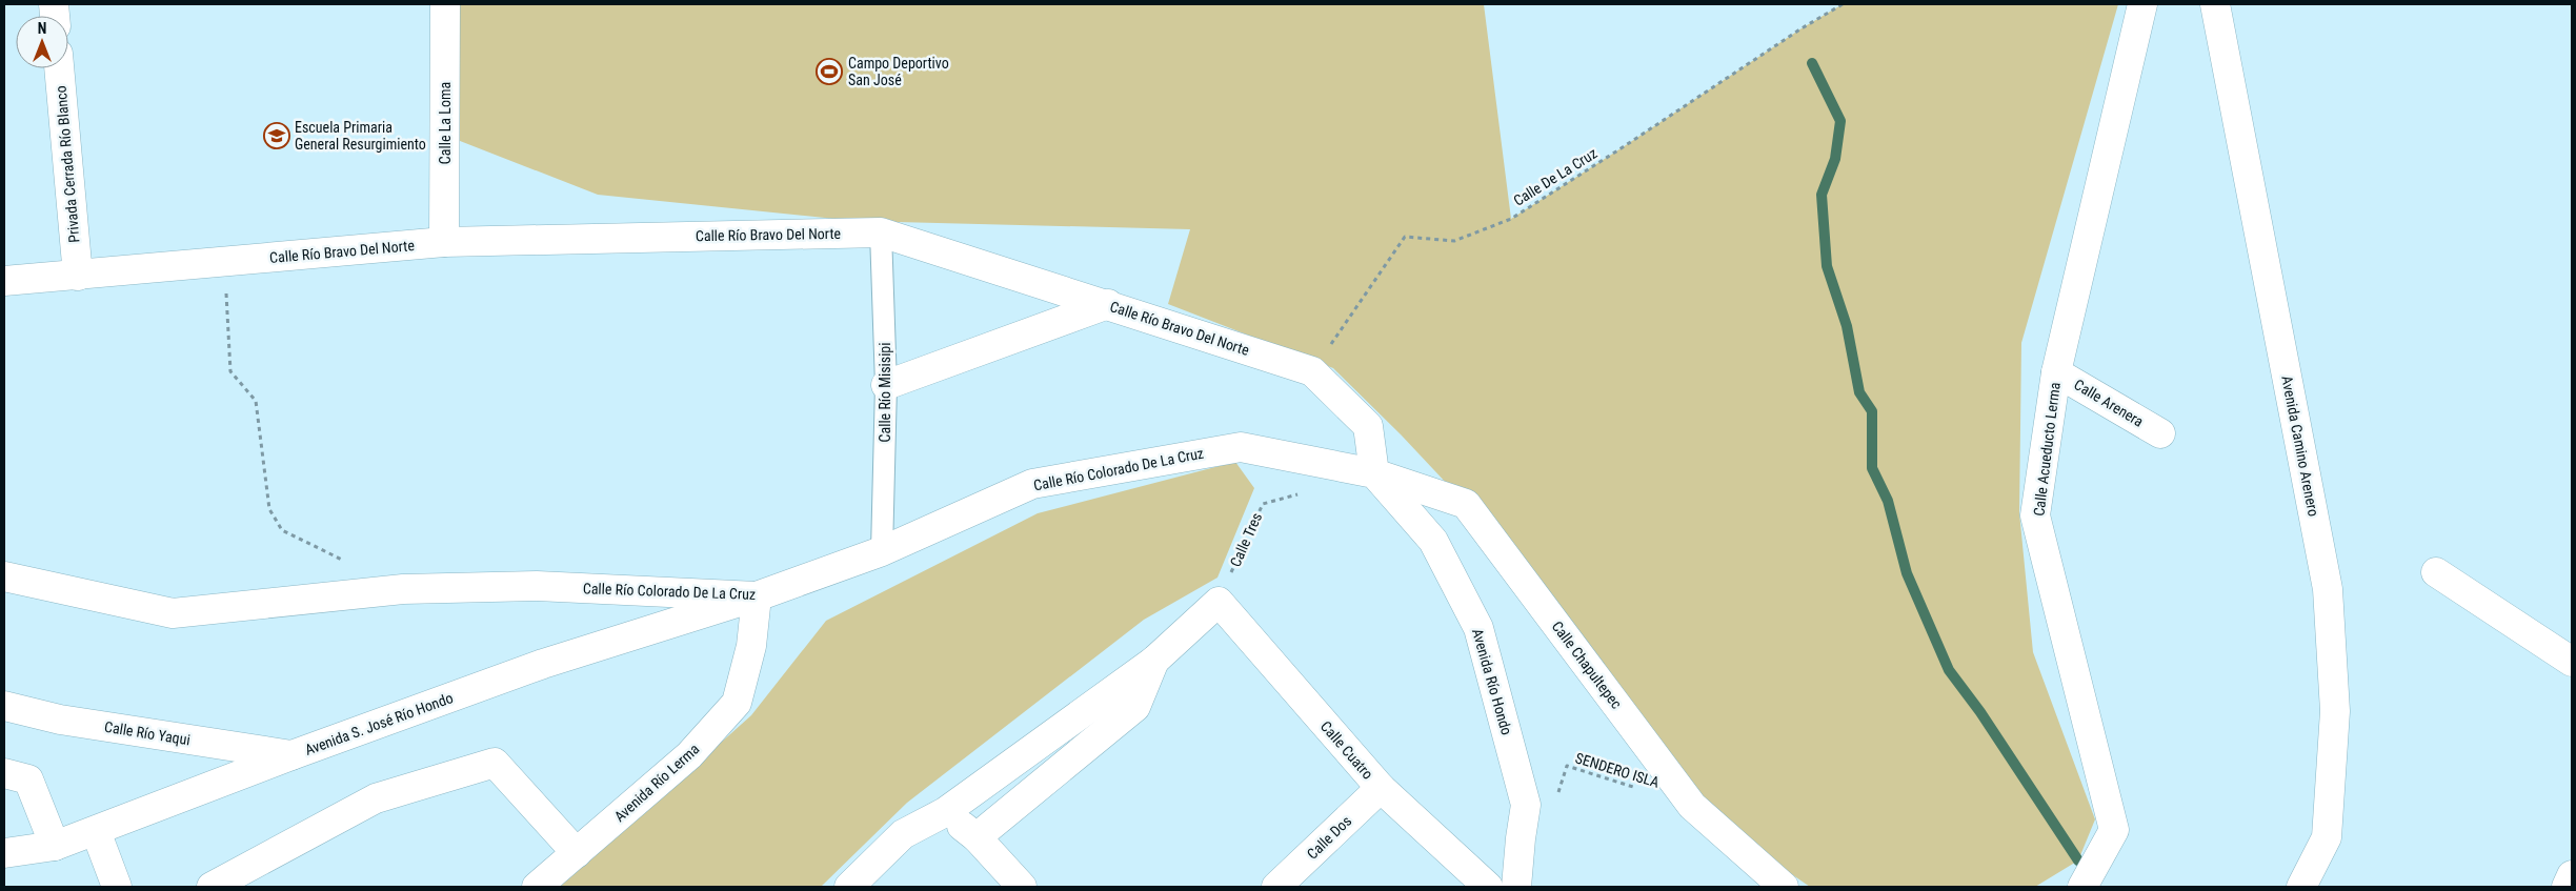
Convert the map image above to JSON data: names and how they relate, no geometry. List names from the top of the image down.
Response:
{
  "streets": {
    "street": [
      "Calle La Loma",
      "Privada Cerrada Río Blanco",
      "Calle Río Bravo Del Norte",
      "Calle Arenera",
      "Avenida Camino Arenero",
      "Calle Acueducto Lerma",
      "Calle Río Colorado De La Cruz",
      "Calle Chapultepec",
      "Avenida Río Hondo",
      "Avenida S. José Río Hondo",
      "Calle Río Yaqui",
      "Calle Cuatro",
      "Avenida Río Lerma",
      "Calle Dos"
    ],
    "lane": ["Calle Río Misisipi"],
    "path": ["Calle De La Cruz", "Calle Tres", "SENDERO ISLA"]
  },
  "crossings": [
    ["Calle La Loma", "Calle Río Bravo Del Norte"],
    ["Privada Cerrada Río Blanco", "Calle Río Bravo Del Norte"],
    ["Calle De La Cruz", "Calle Río Bravo Del Norte"],
    ["Calle Río Bravo Del Norte", "Calle Río Misisipi"],
    ["Calle Río Bravo Del Norte", "Calle Río Colorado De La Cruz"],
    ["Calle Río Bravo Del Norte", "Calle Chapultepec"],
    ["Calle Río Bravo Del Norte", "Avenida Río Hondo"],
    ["Calle Río Misisipi", "Calle Río Colorado De La Cruz"],
    ["Calle Arenera", "Calle Acueducto Lerma"],
    ["Calle Río Colorado De La Cruz", "Calle Chapultepec"],
    ["Calle Río Colorado De La Cruz", "Avenida Río Hondo"],
    ["Calle Río Colorado De La Cruz", "Avenida S. José Río Hondo"],
    ["Calle Río Colorado De La Cruz", "Avenida Río Lerma"],
    ["Calle Tres", "Calle Cuatro"],
    ["Calle Chapultepec", "Avenida Río Hondo"],
    ["Avenida S. José Río Hondo", "Calle Río Yaqui"],
    ["Avenida S. José Río Hondo", "Avenida Río Lerma"],
    ["Calle Cuatro", "Calle Dos"]
  ],
  "places": {
    "sports": ["Campo Deportivo San José"],
    "school or university": ["Escuela Primaria General Resurgimiento"]
  },
  "north": "top"
}
